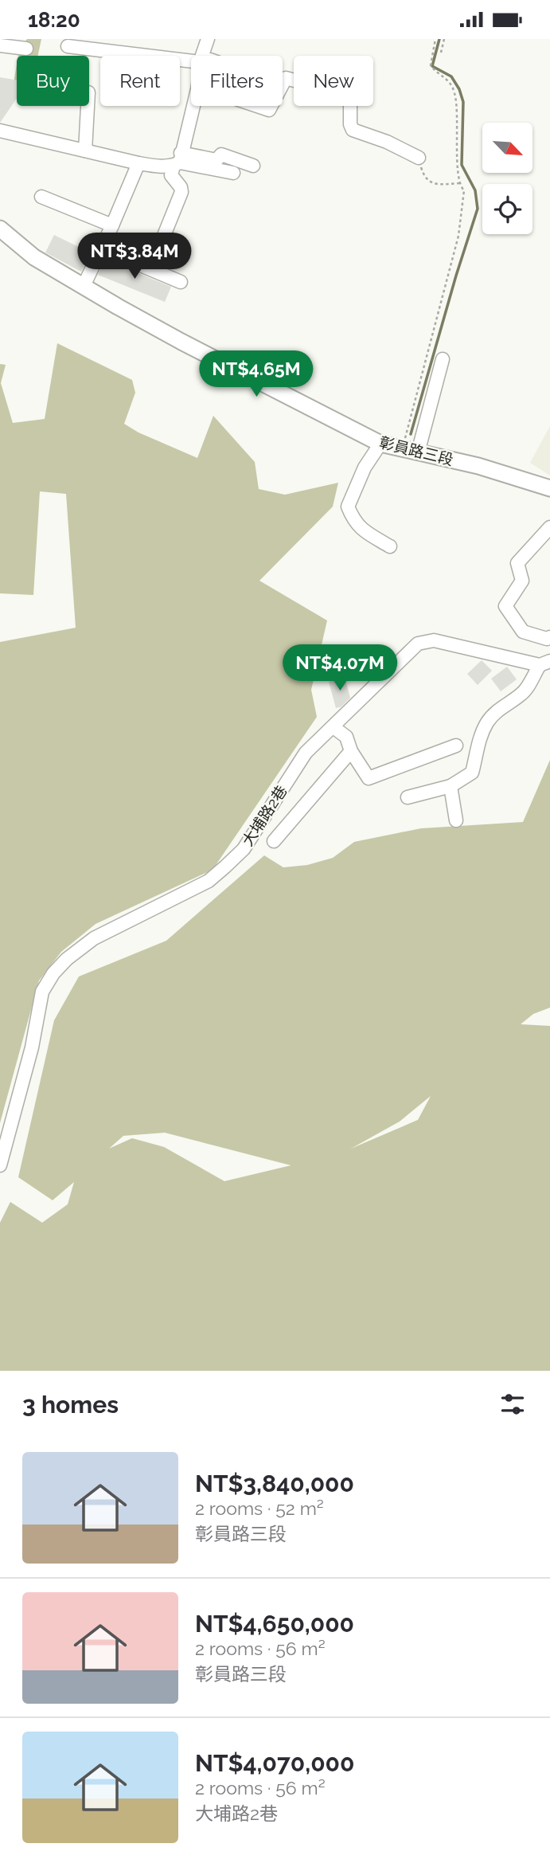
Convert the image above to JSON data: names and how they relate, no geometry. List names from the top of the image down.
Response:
{
  "streets": {
    "main road": ["彰員路三段"],
    "street": ["大埔路2巷"]
  },
  "north": "bottom right",
  "page": {
    "status": "18:20",
    "chip": [
      "Buy",
      "Rent",
      "Filters",
      "New"
    ],
    "price": ["NT$3.84M", "NT$4.65M", "NT$4.07M"],
    "heading": "3 homes",
    "list": [
      {
        "name": "NT$3,840,000",
        "note": "2 rooms · 52 m² · 彰員路三段"
      },
      {
        "name": "NT$4,650,000",
        "note": "2 rooms · 56 m² · 彰員路三段"
      },
      {
        "name": "NT$4,070,000",
        "note": "2 rooms · 56 m² · 大埔路2巷"
      }
    ]
  }
}
